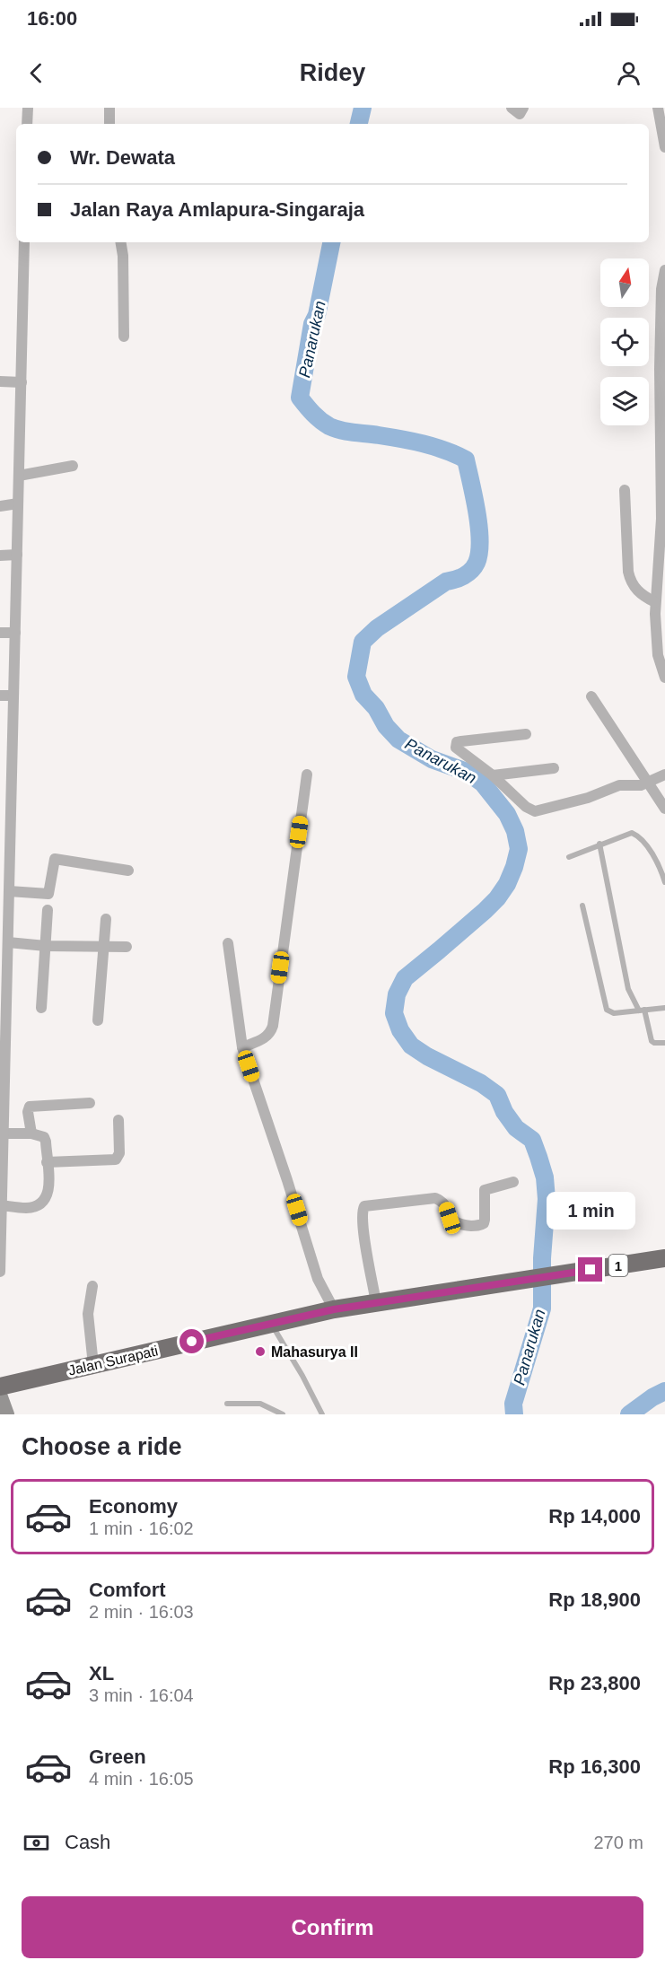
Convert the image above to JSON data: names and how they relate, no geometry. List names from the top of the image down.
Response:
{
  "streets": {
    "highway": ["1", "Jalan Surapati"]
  },
  "water": ["Panarukan"],
  "places": ["Mahasurya II"],
  "north": "top",
  "page": {
    "status": "16:00",
    "header": "Ridey",
    "banner": ["Wr. Dewata", "Jalan Raya Amlapura-Singaraja"],
    "bubble": "1 min",
    "heading": "Choose a ride",
    "list": [
      {
        "name": "Economy",
        "note": "1 min · 16:02",
        "value": "Rp 14,000"
      },
      {
        "name": "Comfort",
        "note": "2 min · 16:03",
        "value": "Rp 18,900"
      },
      {
        "name": "XL",
        "note": "3 min · 16:04",
        "value": "Rp 23,800"
      },
      {
        "name": "Green",
        "note": "4 min · 16:05",
        "value": "Rp 16,300"
      }
    ],
    "pay": ["Cash", "270 m"],
    "buttons": "Confirm"
  }
}
